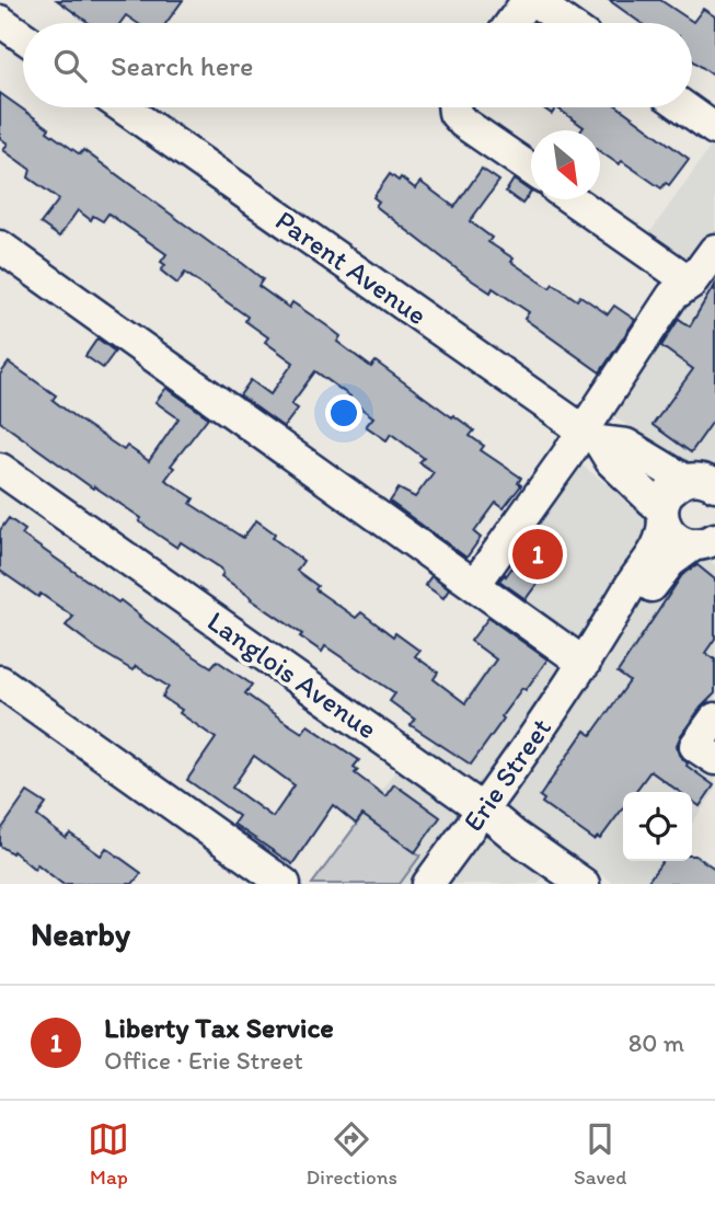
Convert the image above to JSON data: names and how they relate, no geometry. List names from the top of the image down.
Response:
{
  "streets": {
    "street": ["Parent Avenue", "Langlois Avenue", "Erie Street"]
  },
  "crossings": [
    ["Parent Avenue", "Erie Street"],
    ["Langlois Avenue", "Erie Street"]
  ],
  "north": "bottom right",
  "page": {
    "search": "Search here",
    "pins": "1",
    "heading": "Nearby",
    "list": [
      {
        "mark": "1",
        "name": "Liberty Tax Service",
        "note": "Office · Erie Street",
        "value": "80 m"
      }
    ],
    "nav": ["Map", "Directions", "Saved"]
  }
}
